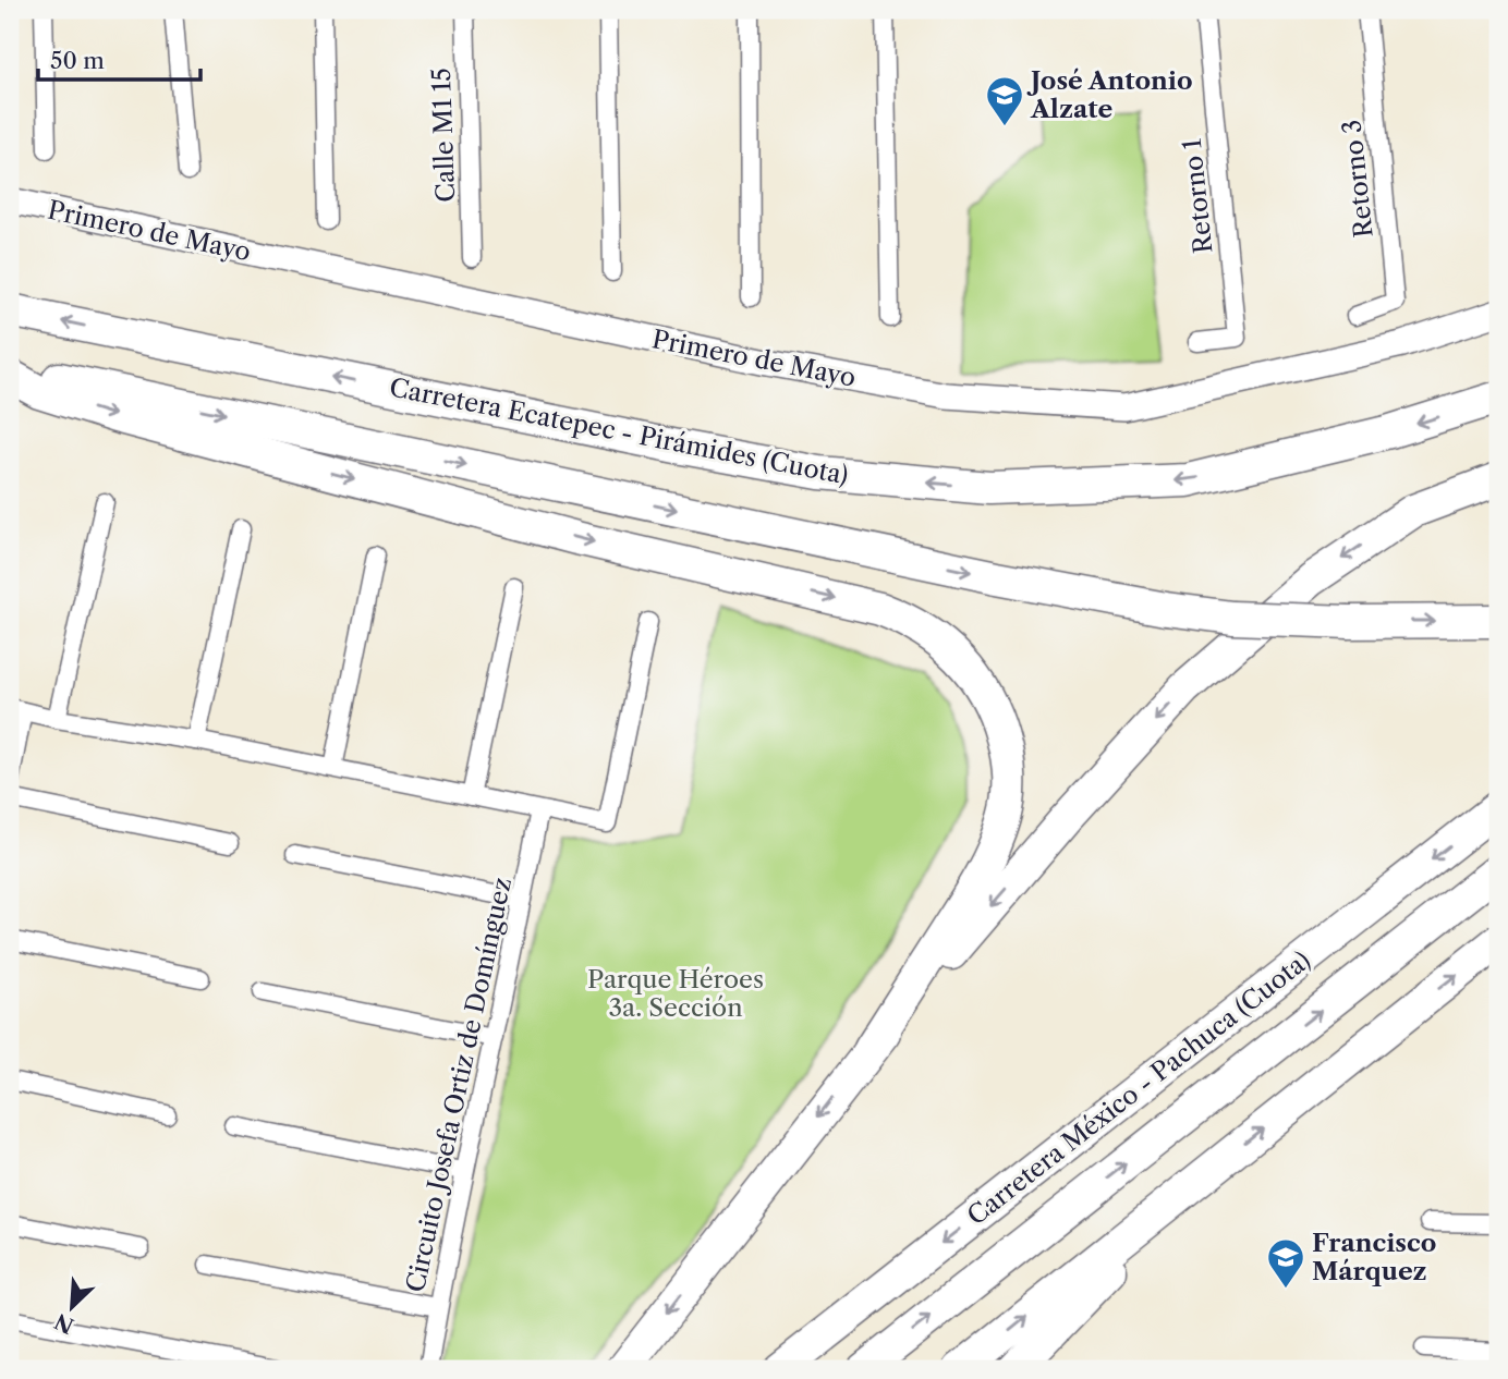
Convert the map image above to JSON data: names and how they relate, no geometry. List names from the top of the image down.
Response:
{
  "streets": {
    "highway": ["Carretera Ecatepec - Pirámides (Cuota)", "Carretera México - Pachuca (Cuota)"],
    "main road": ["Primero de Mayo"],
    "street": [
      "Calle M1 15",
      "Retorno 3",
      "Retorno 1",
      "Circuito Josefa Ortiz de Domínguez"
    ]
  },
  "parks": ["Parque Héroes 3a. Sección"],
  "places": {
    "school or university": ["José Antonio Alzate", "Francisco Márquez"]
  },
  "scale_bar": "50 m",
  "north": "bottom left"
}
